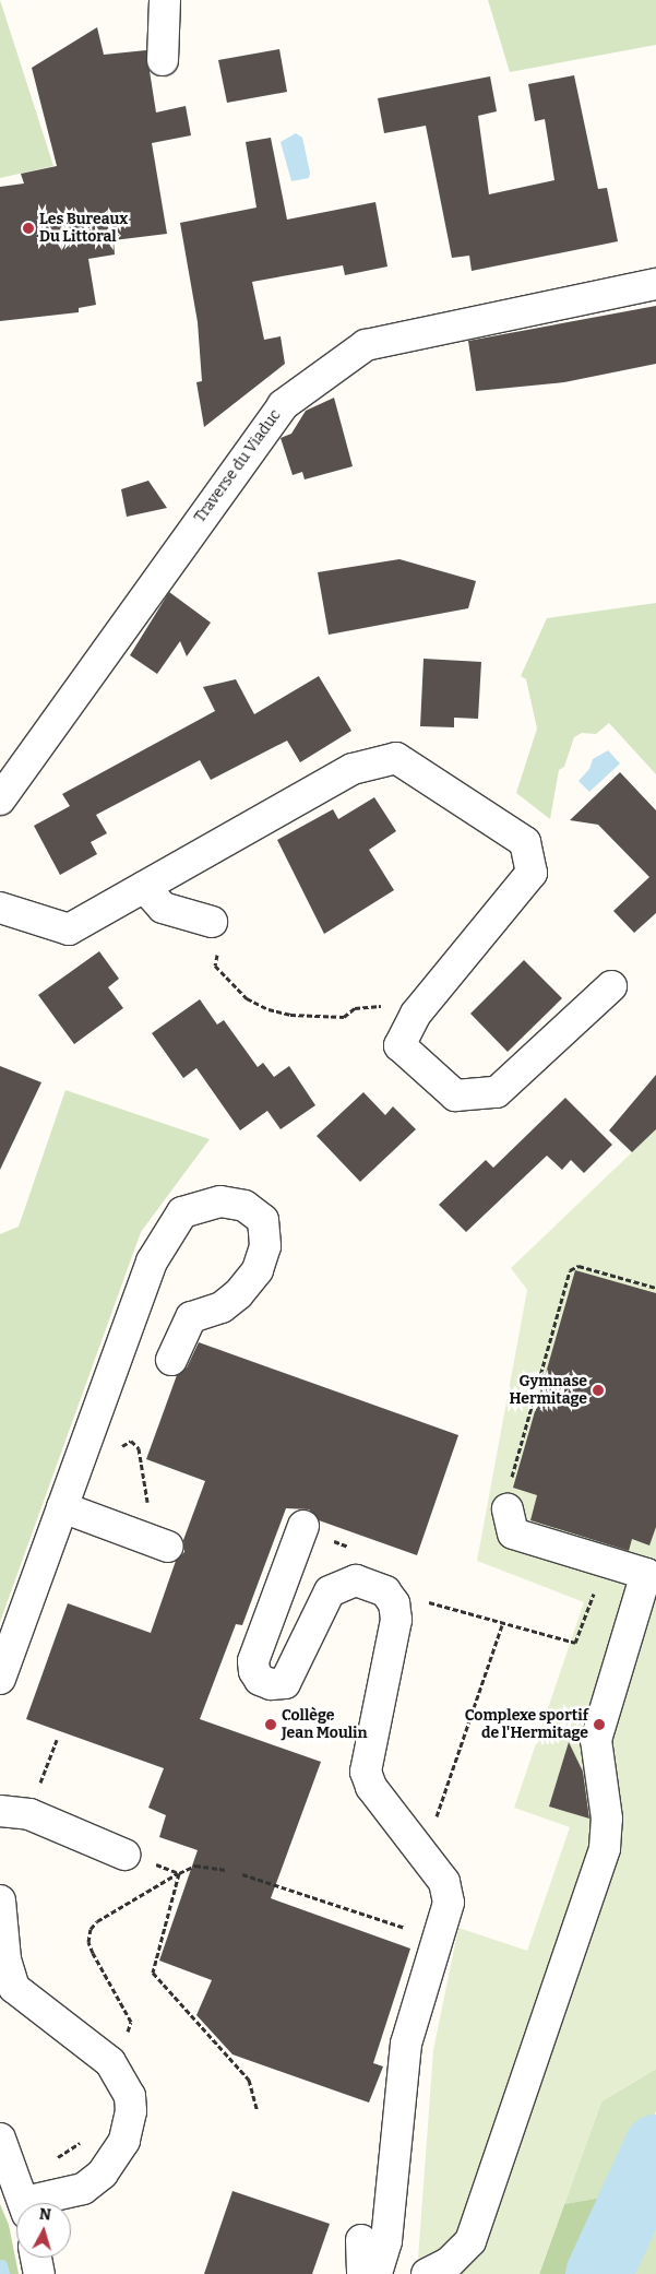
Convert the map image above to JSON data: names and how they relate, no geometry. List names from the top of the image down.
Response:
{
  "streets": {
    "street": ["Traverse du Viaduc"]
  },
  "places": [
    "Les Bureaux Du Littoral",
    "Gymnase Hermitage",
    "Collège Jean Moulin",
    "Complexe sportif de l'Hermitage"
  ],
  "north": "top"
}
